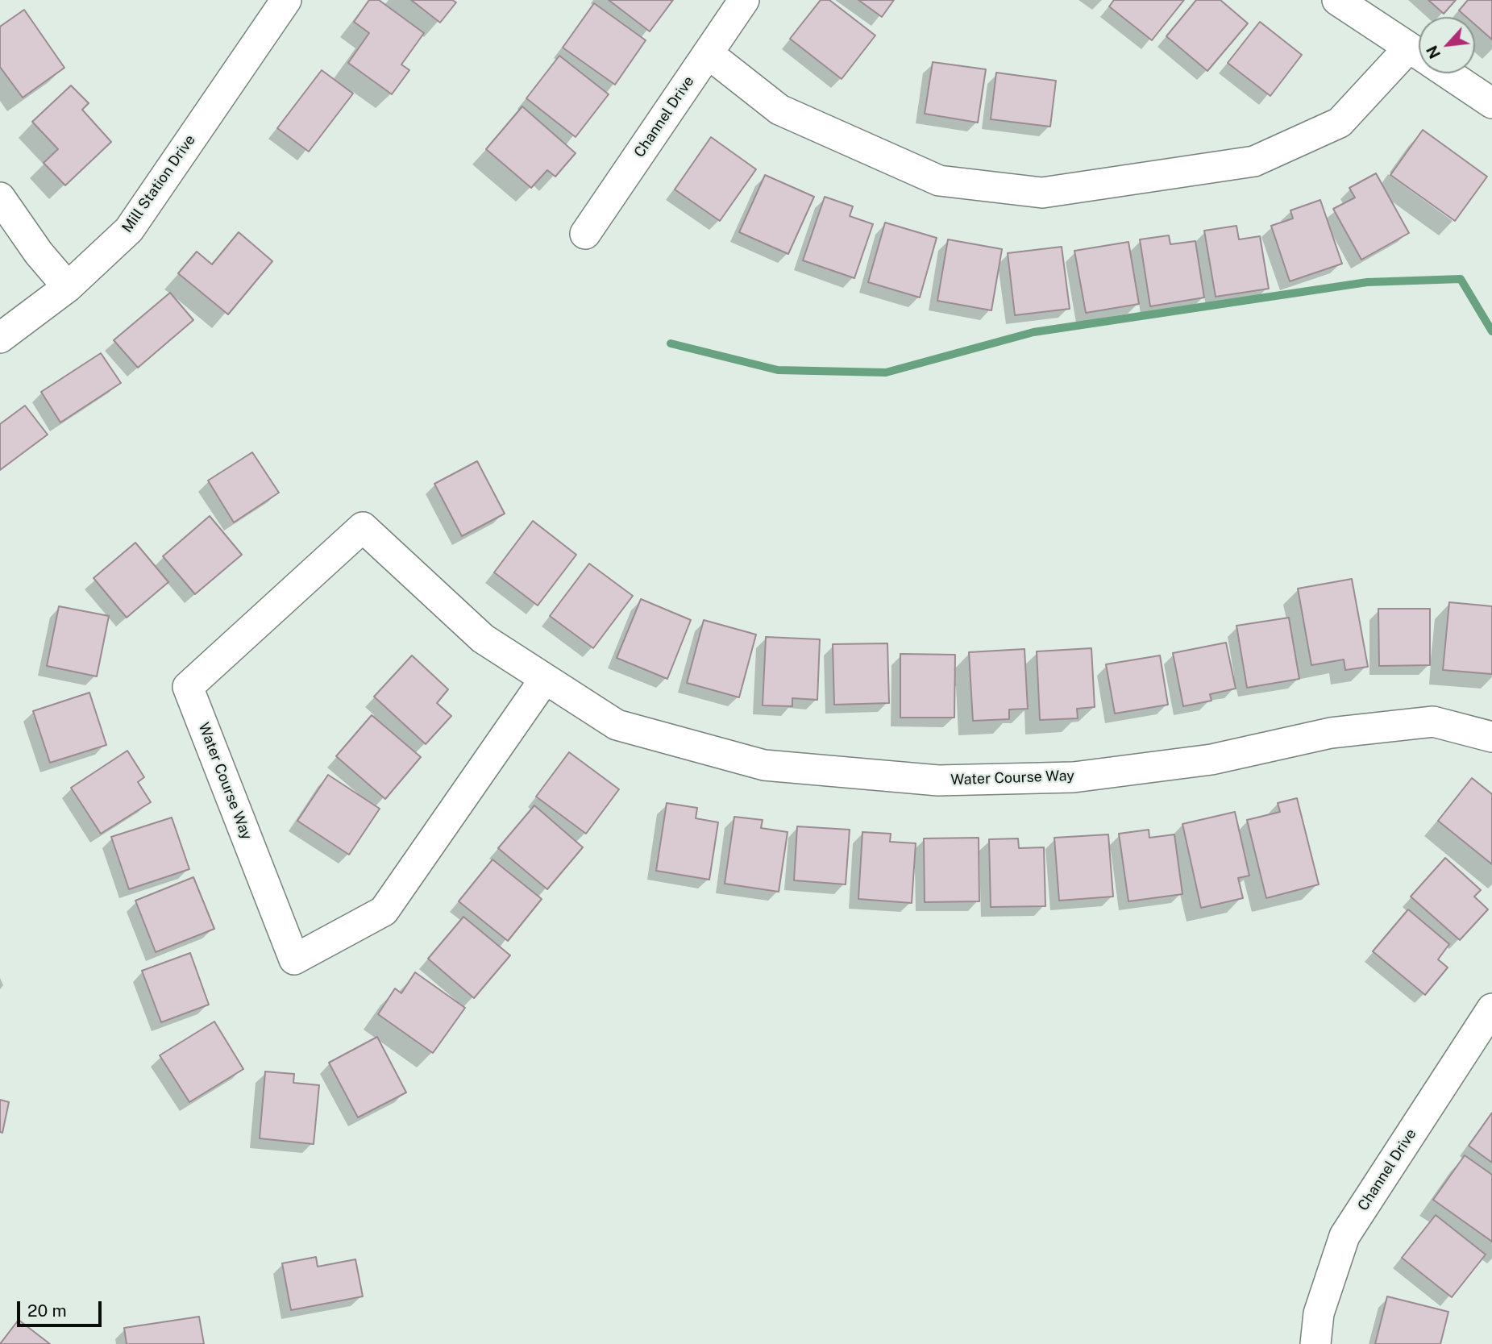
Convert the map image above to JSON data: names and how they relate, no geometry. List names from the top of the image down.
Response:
{
  "streets": {
    "street": ["Channel Drive", "Mill Station Drive", "Water Course Way"]
  },
  "scale_bar": "20 m",
  "north": "bottom left"
}
